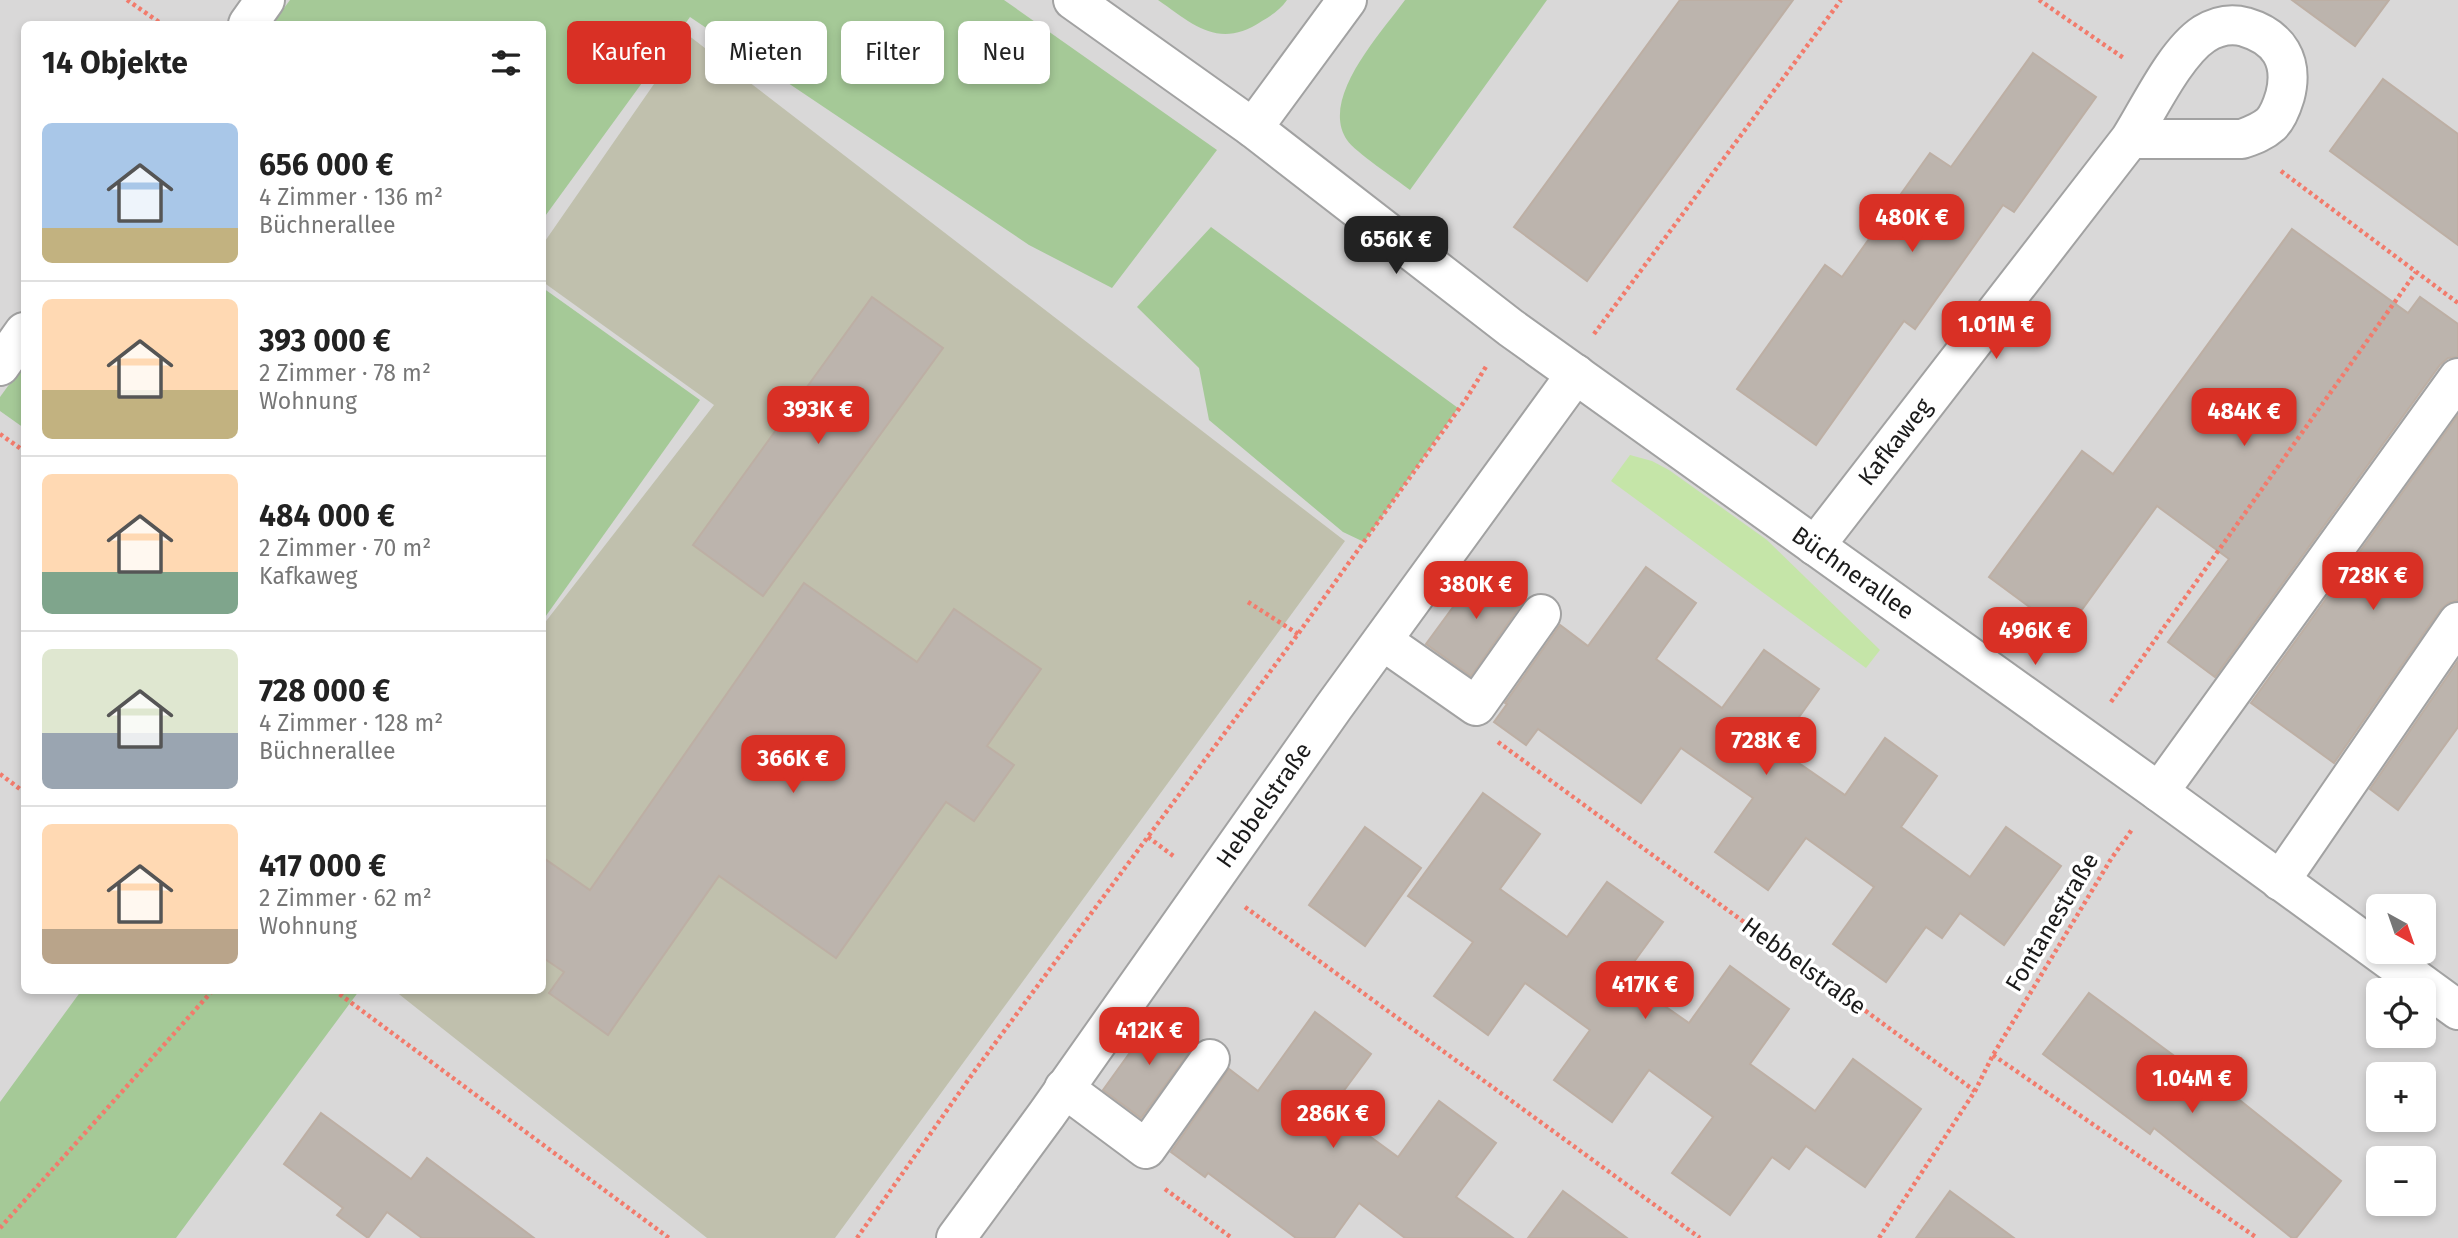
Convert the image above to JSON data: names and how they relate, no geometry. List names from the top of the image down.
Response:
{
  "streets": {
    "street": ["Kafkaweg", "Büchnerallee", "Hebbelstraße"],
    "path": ["Fontanestraße"]
  },
  "crossings": [
    ["Kafkaweg", "Büchnerallee"],
    ["Büchnerallee", "Hebbelstraße"],
    ["Büchnerallee", "Fontanestraße"],
    ["Hebbelstraße", "Fontanestraße"]
  ],
  "north": "bottom right",
  "page": {
    "chip": [
      "Kaufen",
      "Mieten",
      "Filter",
      "Neu"
    ],
    "heading": "14 Objekte",
    "list": [
      {
        "name": "656 000 €",
        "note": "4 Zimmer · 136 m² · Büchnerallee"
      },
      {
        "name": "393 000 €",
        "note": "2 Zimmer · 78 m² · Wohnung"
      },
      {
        "name": "484 000 €",
        "note": "2 Zimmer · 70 m² · Kafkaweg"
      },
      {
        "name": "728 000 €",
        "note": "4 Zimmer · 128 m² · Büchnerallee"
      },
      {
        "name": "417 000 €",
        "note": "2 Zimmer · 62 m² · Wohnung"
      }
    ],
    "price": [
      "480K €",
      "656K €",
      "1.01M €",
      "393K €",
      "484K €",
      "728K €",
      "380K €",
      "496K €",
      "728K €",
      "366K €",
      "417K €",
      "412K €",
      "1.04M €",
      "286K €"
    ],
    "map_buttons": ["+", "−"]
  }
}
